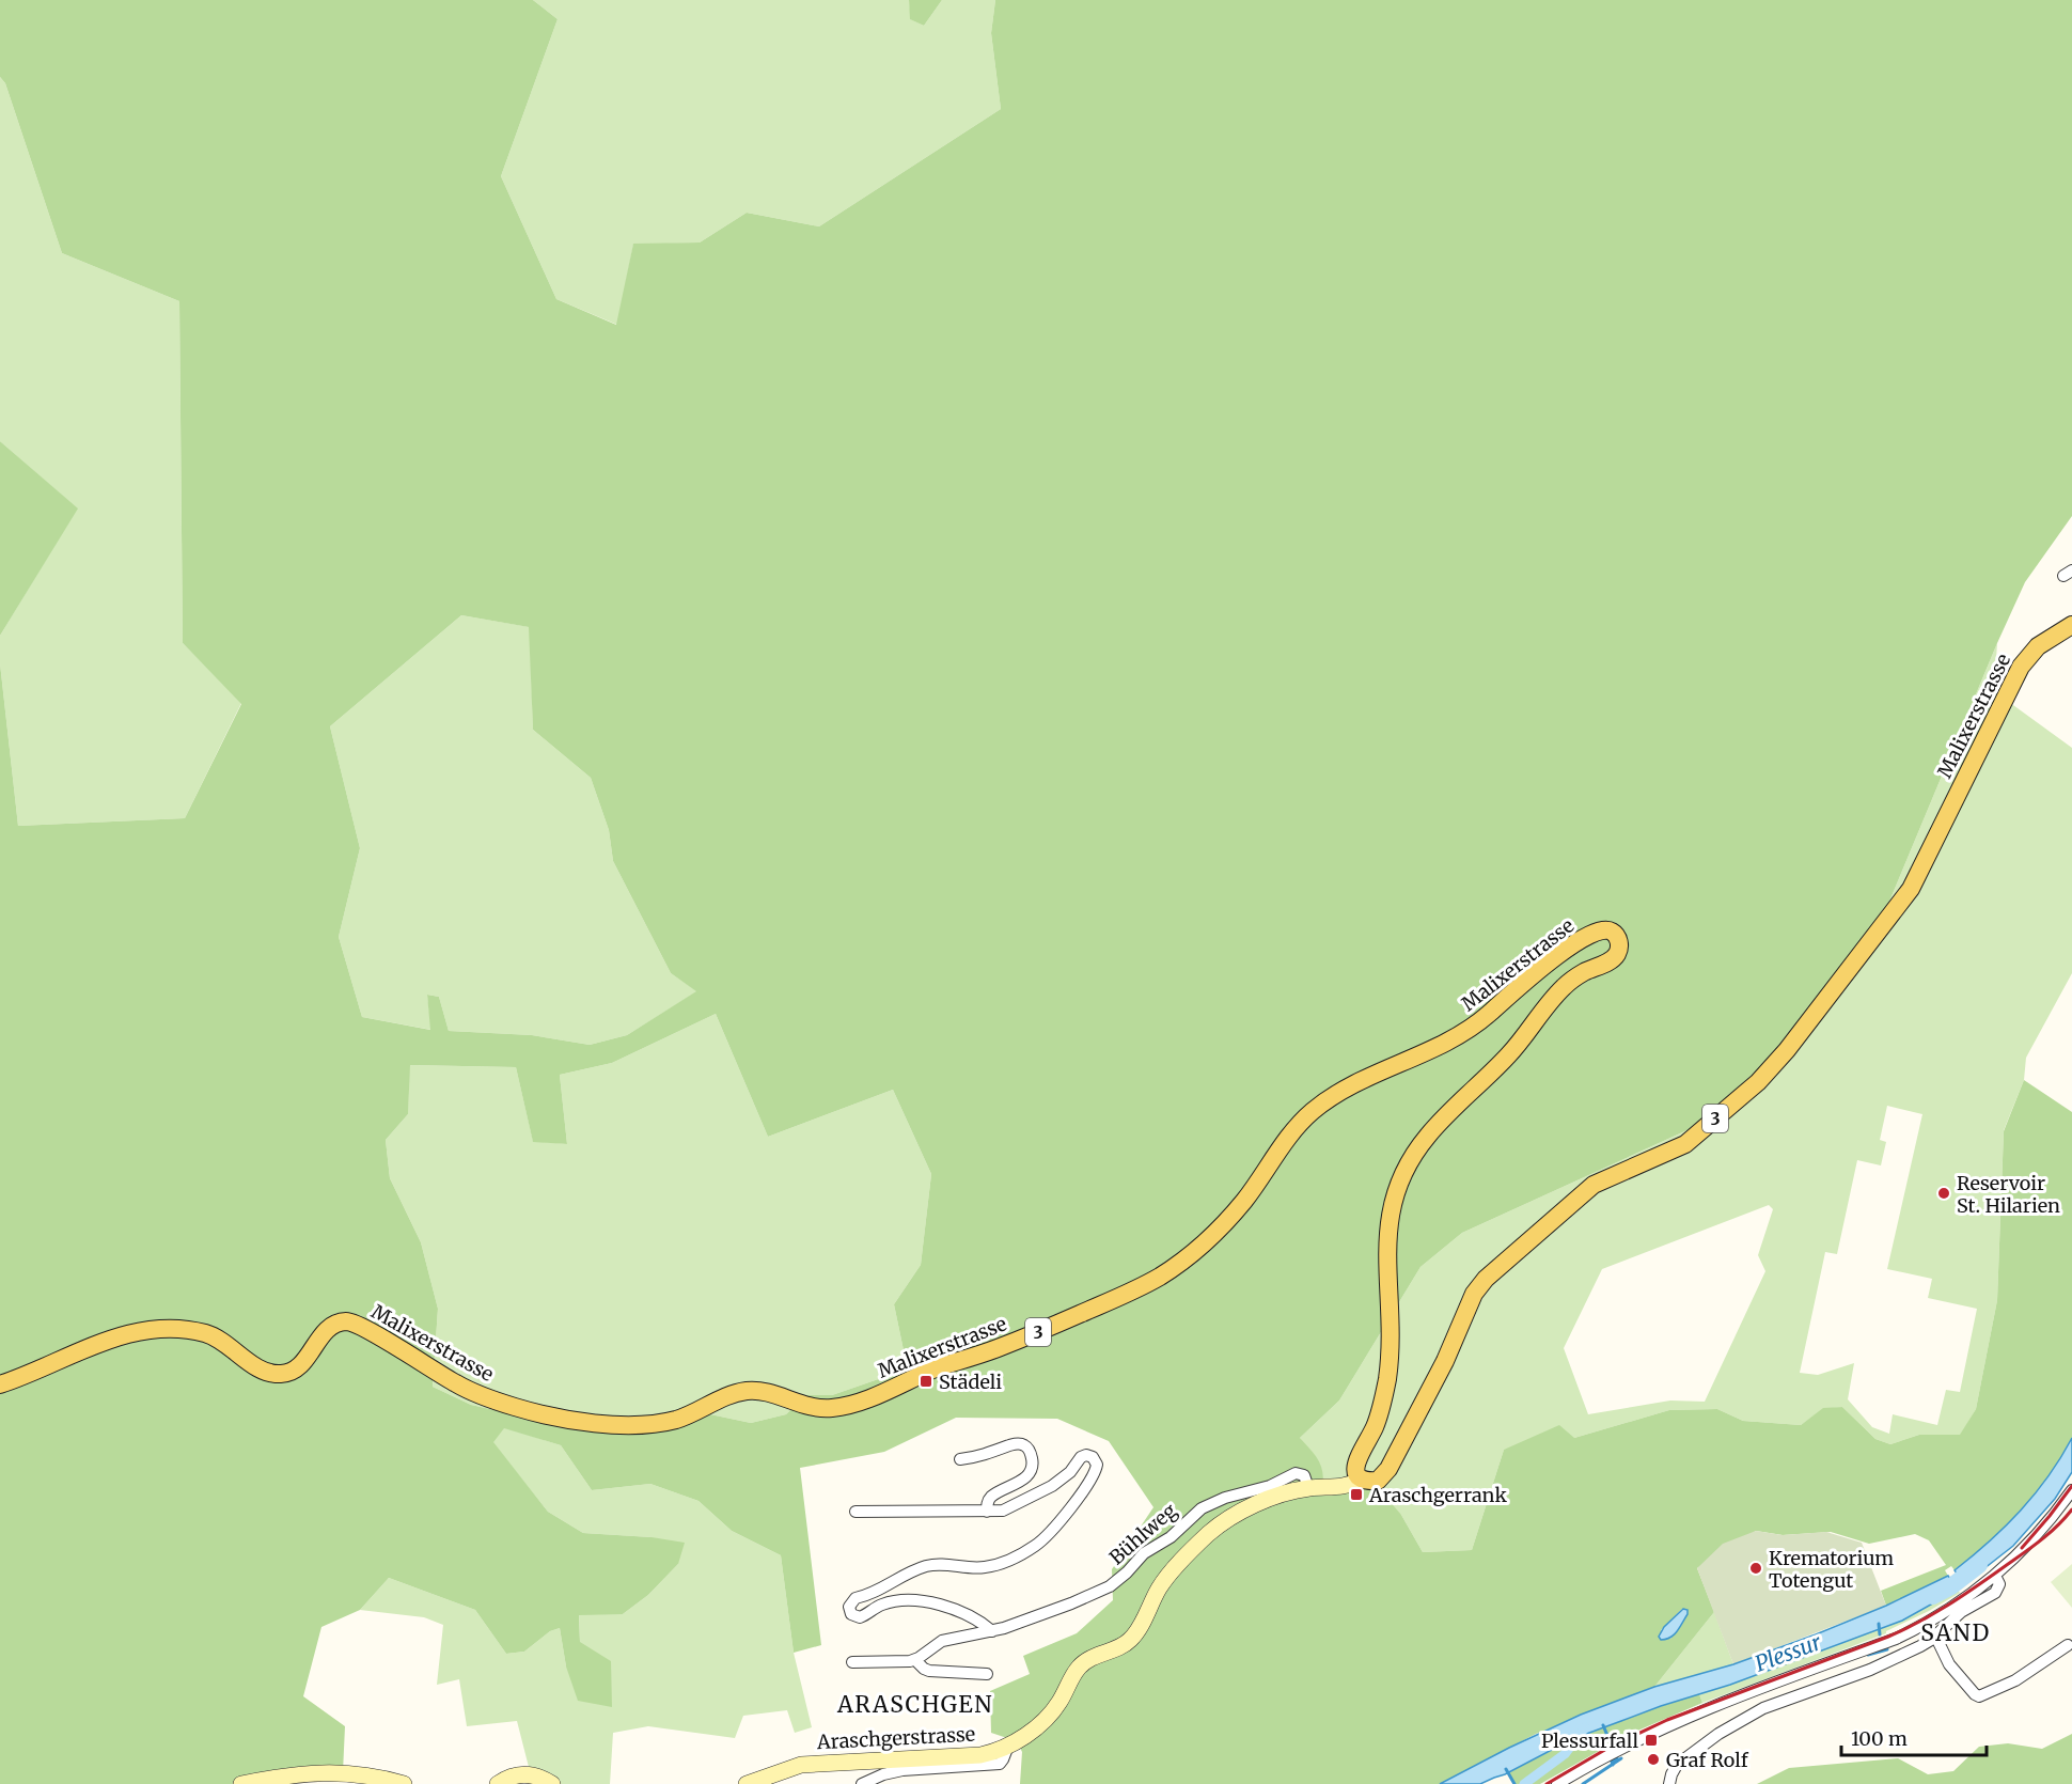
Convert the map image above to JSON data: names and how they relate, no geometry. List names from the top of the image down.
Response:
{
  "streets": {
    "main road": ["Malixerstrasse", "3"],
    "street": ["Bühlweg", "Araschgerstrasse"]
  },
  "crossings": [
    ["Malixerstrasse", "Araschgerstrasse"],
    ["Bühlweg", "Araschgerstrasse"]
  ],
  "districts": ["SAND", "ARASCHGEN"],
  "water": ["Plessur"],
  "places": {
    "other": ["Reservoir St. Hilarien", "Krematorium Totengut", "Graf Rolf"],
    "transit": ["Städeli", "Araschgerrank", "Plessurfall"]
  },
  "scale_bar": "100 m"
}
